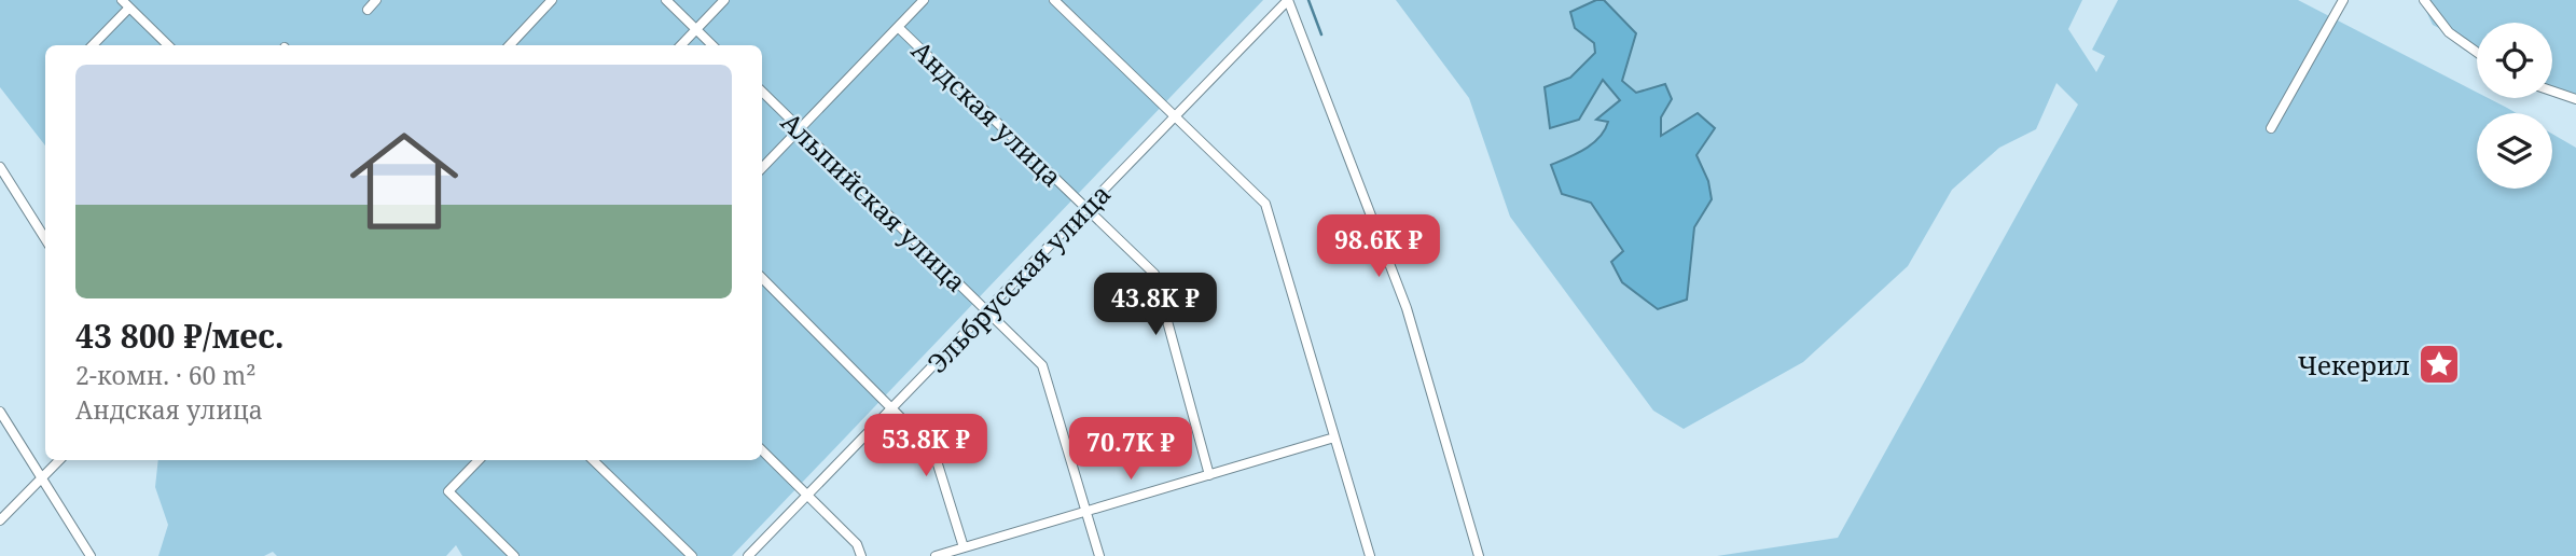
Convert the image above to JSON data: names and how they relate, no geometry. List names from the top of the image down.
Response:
{
  "streets": {
    "street": ["Андская улица", "Альпийская улица", "Эльбрусская улица"]
  },
  "crossings": [
    ["Андская улица", "Эльбрусская улица"],
    ["Альпийская улица", "Эльбрусская улица"]
  ],
  "places": {
    "place": ["Чекерил"]
  },
  "page": {
    "list": [
      {
        "name": "43 800 ₽/мес.",
        "note": "2-комн. · 60 m² · Андская улица"
      }
    ],
    "price": [
      "98.6K ₽",
      "43.8K ₽",
      "53.8K ₽",
      "70.7K ₽"
    ]
  }
}
